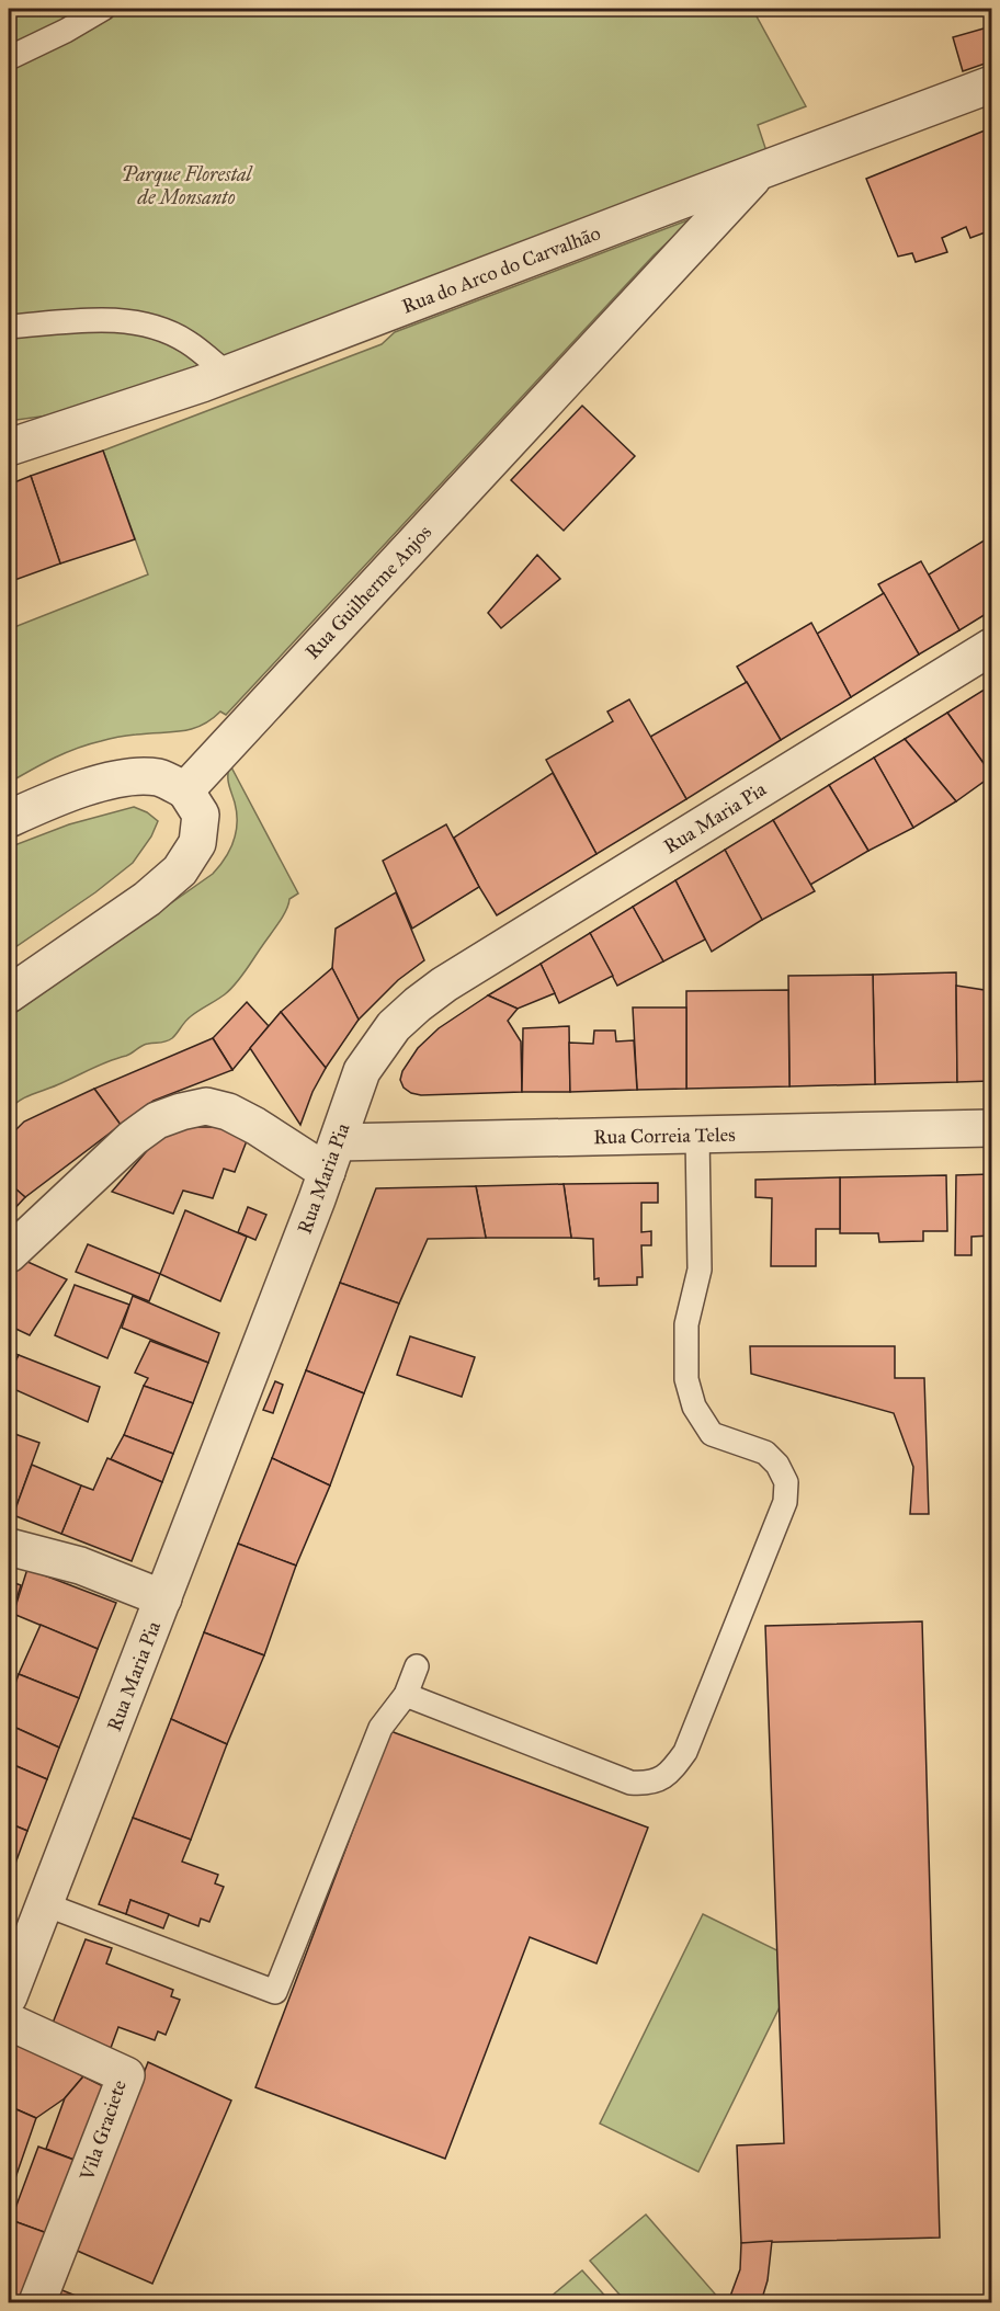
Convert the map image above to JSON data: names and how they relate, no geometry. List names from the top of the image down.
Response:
{
  "streets": {
    "street": [
      "Rua do Arco do Carvalhão",
      "Rua Guilherme Anjos",
      "Rua Maria Pia",
      "Rua Correia Teles",
      "Vila Graciete"
    ]
  },
  "crossings": [
    ["Rua do Arco do Carvalhão", "Rua Guilherme Anjos"],
    ["Rua Maria Pia", "Rua Correia Teles"]
  ],
  "parks": ["Parque Florestal de Monsanto"]
}
